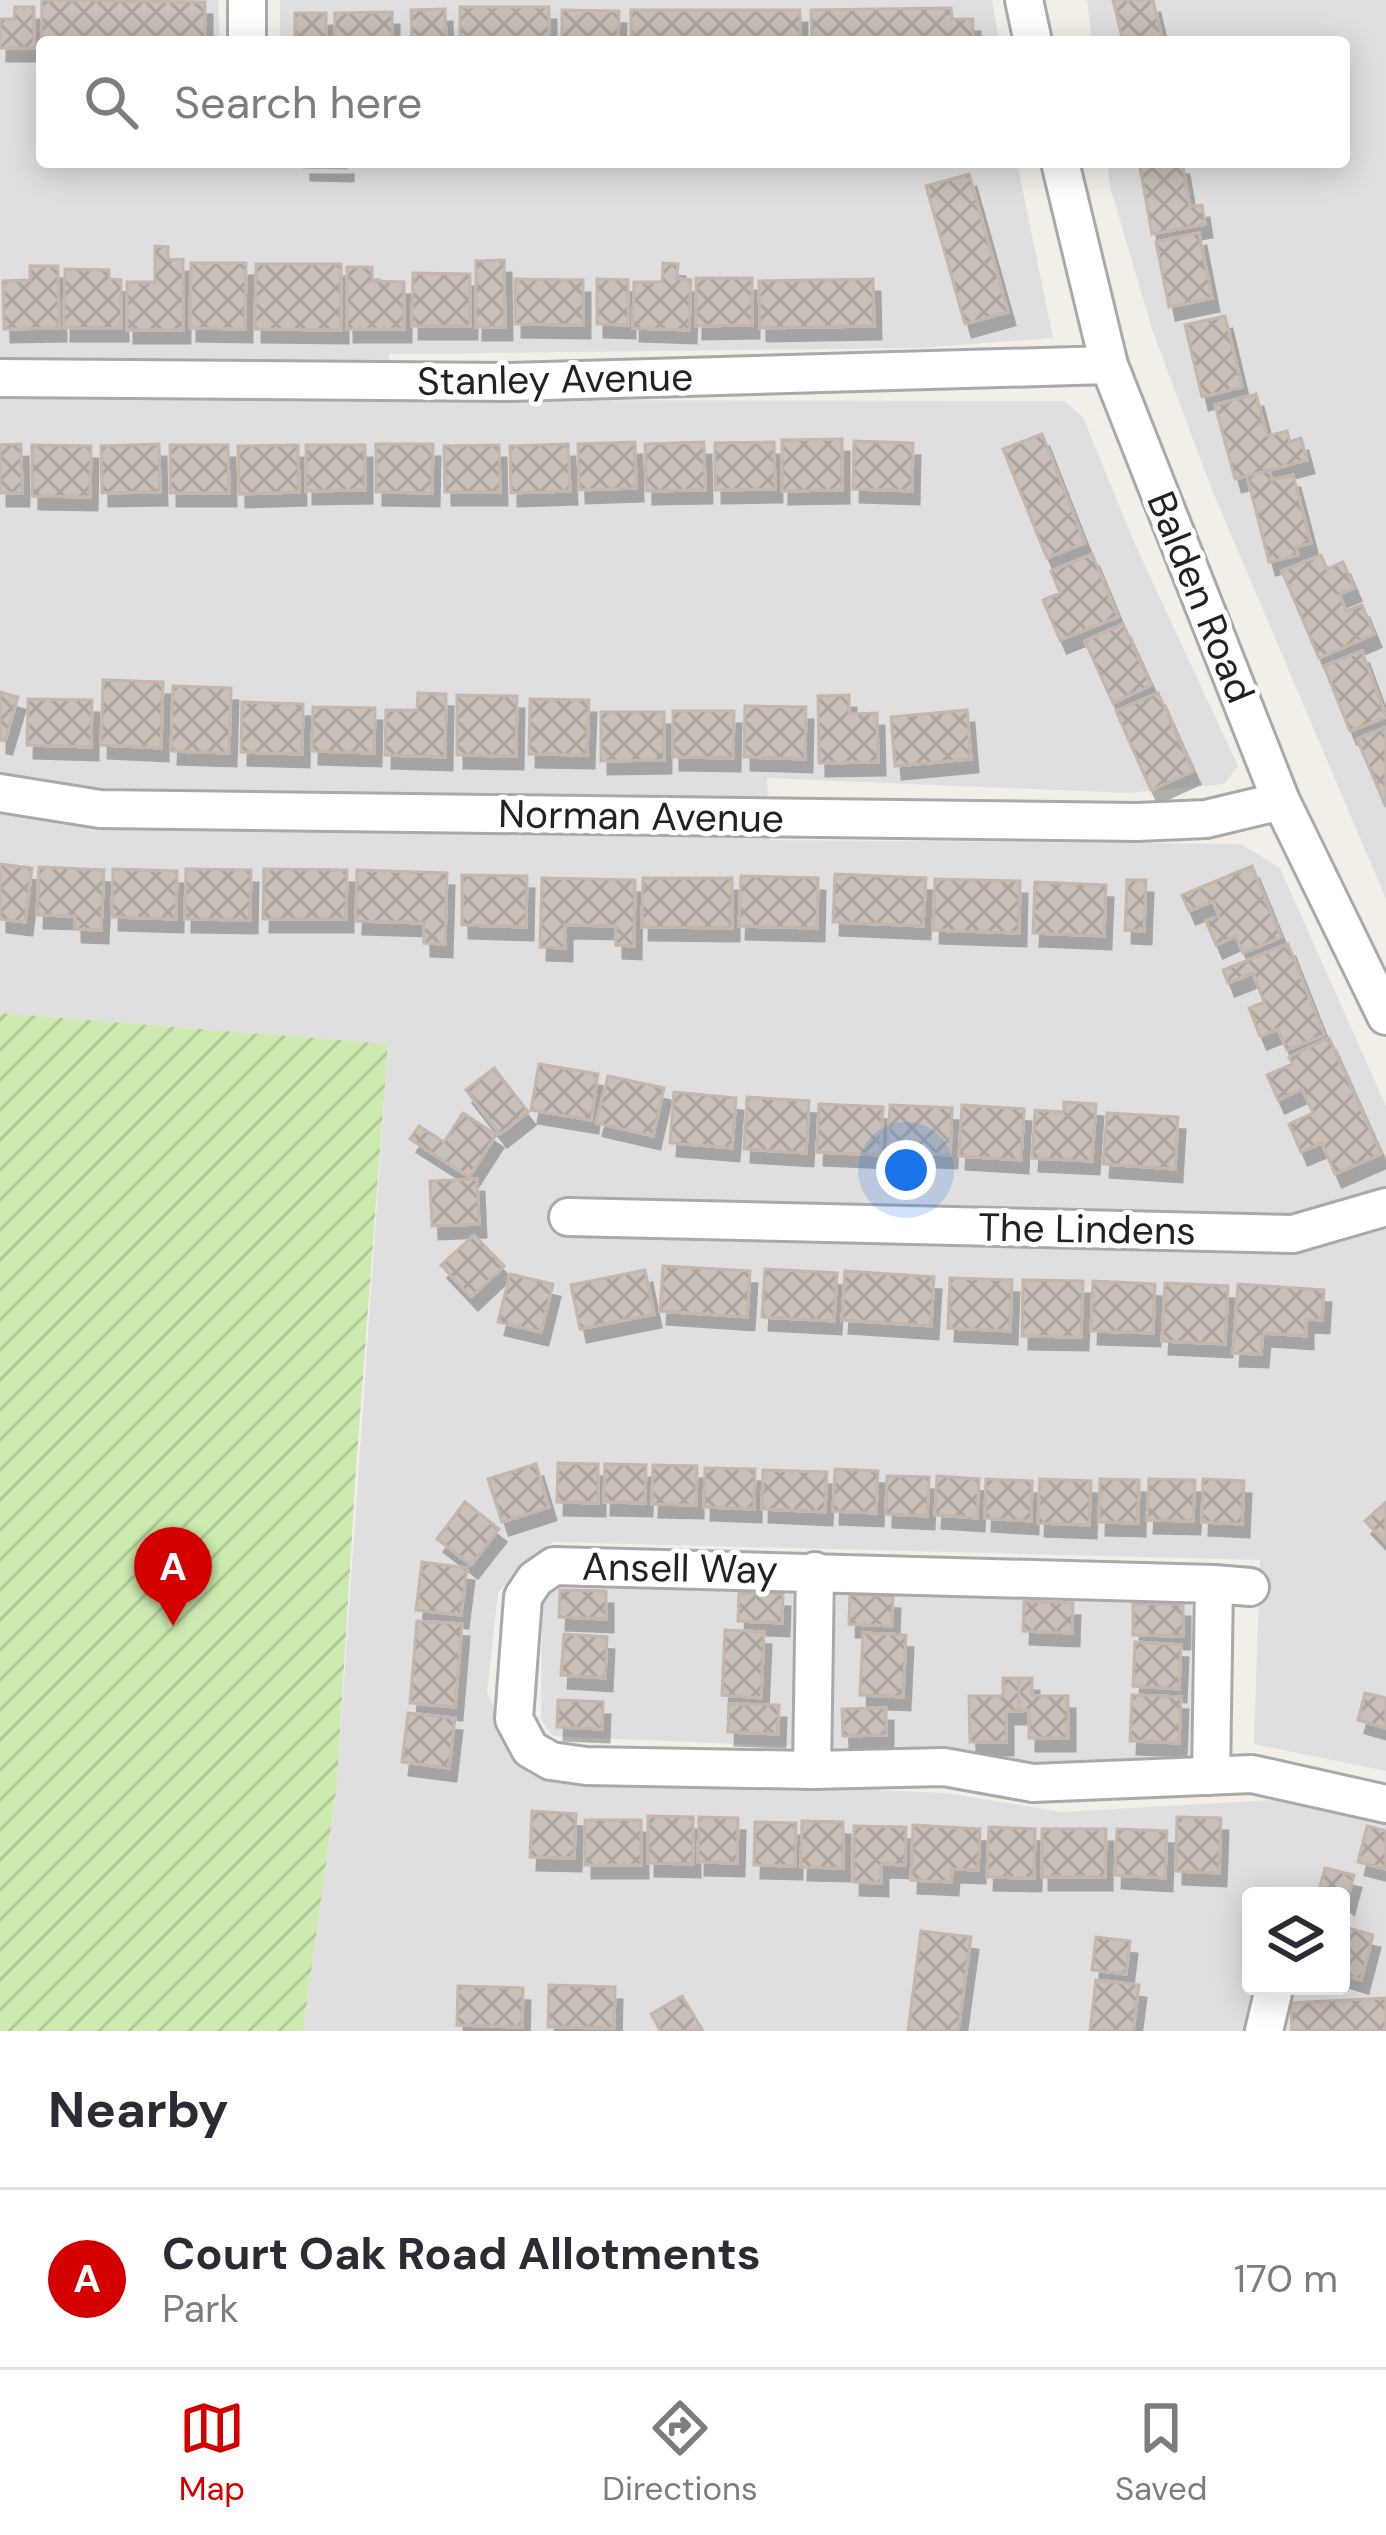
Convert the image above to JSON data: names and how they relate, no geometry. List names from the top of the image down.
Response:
{
  "streets": {
    "street": [
      "Stanley Avenue",
      "Balden Road",
      "Norman Avenue",
      "The Lindens",
      "Ansell Way"
    ]
  },
  "crossings": [
    ["Stanley Avenue", "Balden Road"],
    ["Balden Road", "Norman Avenue"]
  ],
  "page": {
    "search": "Search here",
    "pins": "A",
    "heading": "Nearby",
    "list": [
      {
        "mark": "A",
        "name": "Court Oak Road Allotments",
        "note": "Park",
        "value": "170 m"
      }
    ],
    "nav": ["Map", "Directions", "Saved"]
  }
}
